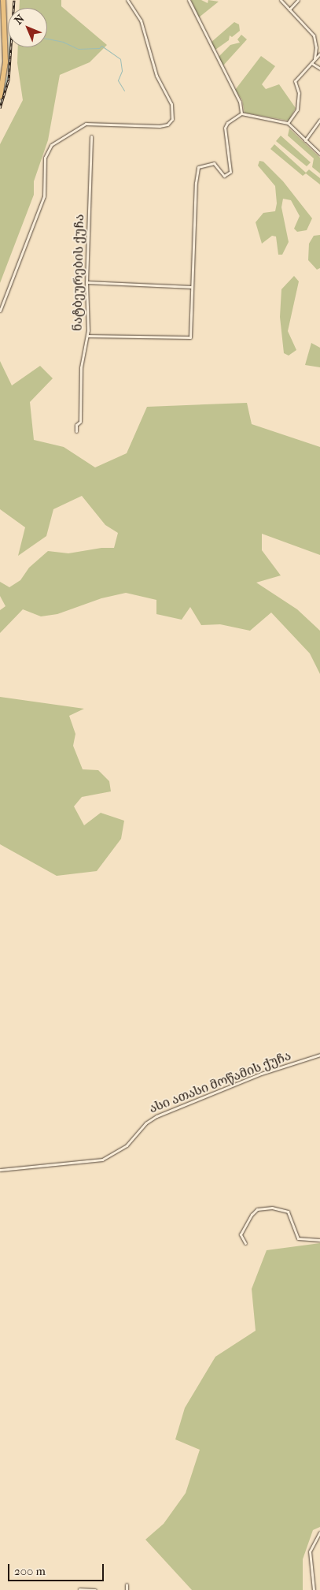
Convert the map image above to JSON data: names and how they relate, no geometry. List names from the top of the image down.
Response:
{
  "streets": {
    "street": ["ნატბეურების ქუჩა", "ასი ათასი მოწამის ქუჩა"]
  },
  "scale_bar": "200 m",
  "north": "top left"
}
